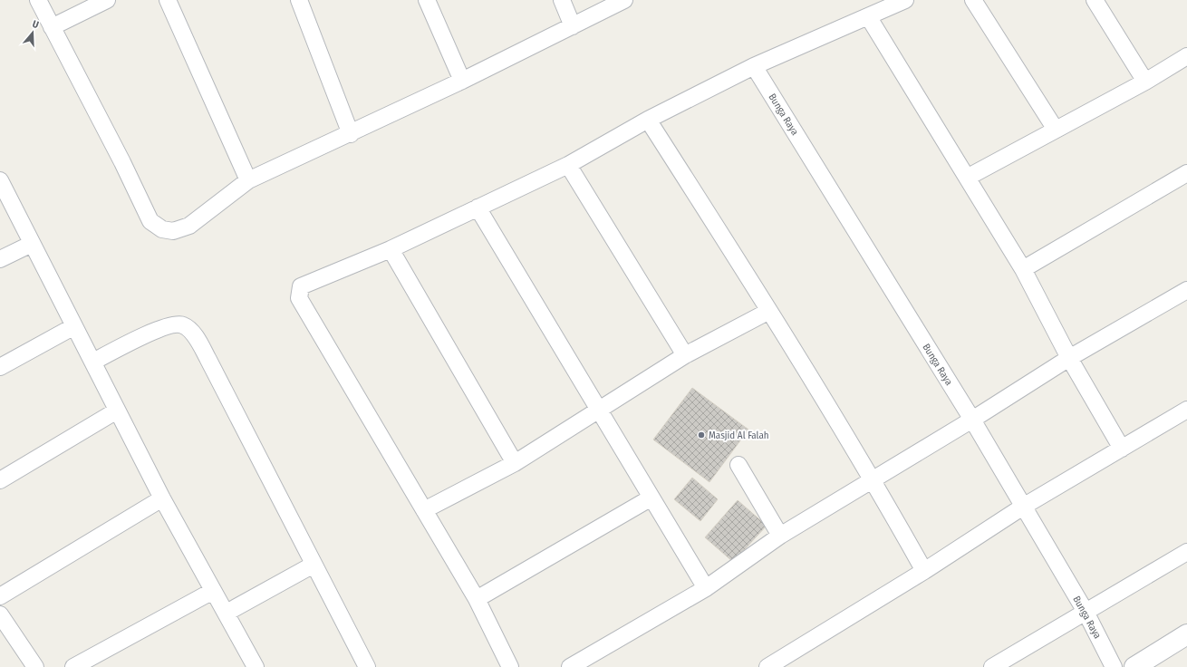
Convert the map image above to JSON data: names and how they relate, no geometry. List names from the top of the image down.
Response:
{
  "streets": {
    "street": ["Bunga Raya"]
  },
  "places": ["Masjid Al Falah"],
  "north": "top"
}
